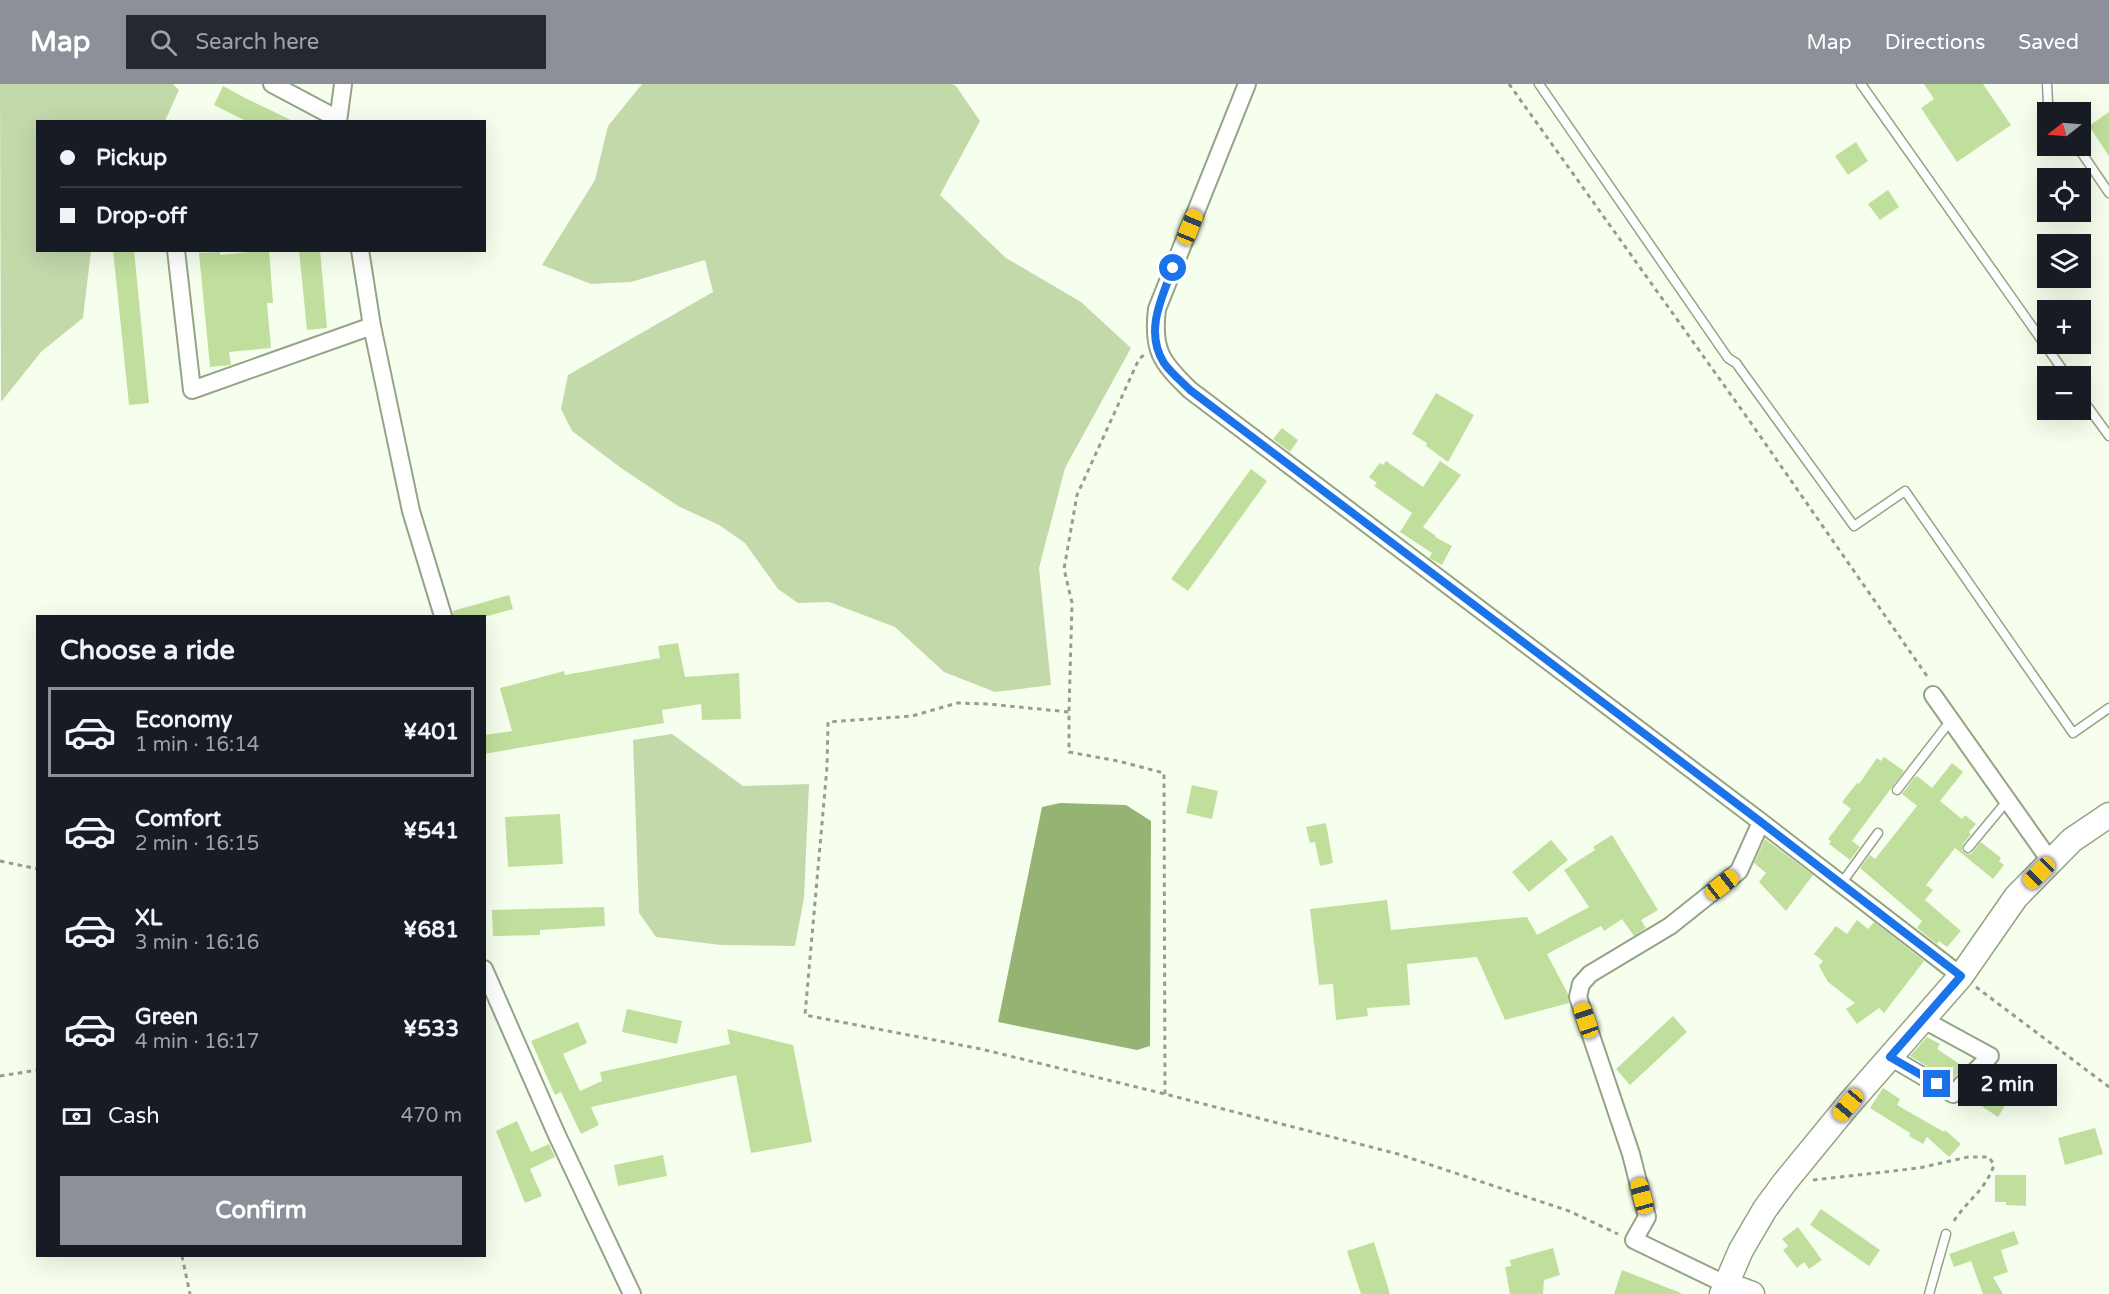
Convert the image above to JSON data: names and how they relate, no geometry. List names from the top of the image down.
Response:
{
  "north": "left",
  "page": {
    "header": "Map",
    "search": "Search here",
    "nav": ["Map", "Directions", "Saved"],
    "map_buttons": ["+", "−"],
    "banner": ["Pickup", "Drop-off"],
    "heading": "Choose a ride",
    "list": [
      {
        "name": "Economy",
        "note": "1 min · 16:14",
        "value": "¥401"
      },
      {
        "name": "Comfort",
        "note": "2 min · 16:15",
        "value": "¥541"
      },
      {
        "name": "XL",
        "note": "3 min · 16:16",
        "value": "¥681"
      },
      {
        "name": "Green",
        "note": "4 min · 16:17",
        "value": "¥533"
      }
    ],
    "bubble": "2 min",
    "pay": ["Cash", "470 m"],
    "buttons": "Confirm"
  }
}
